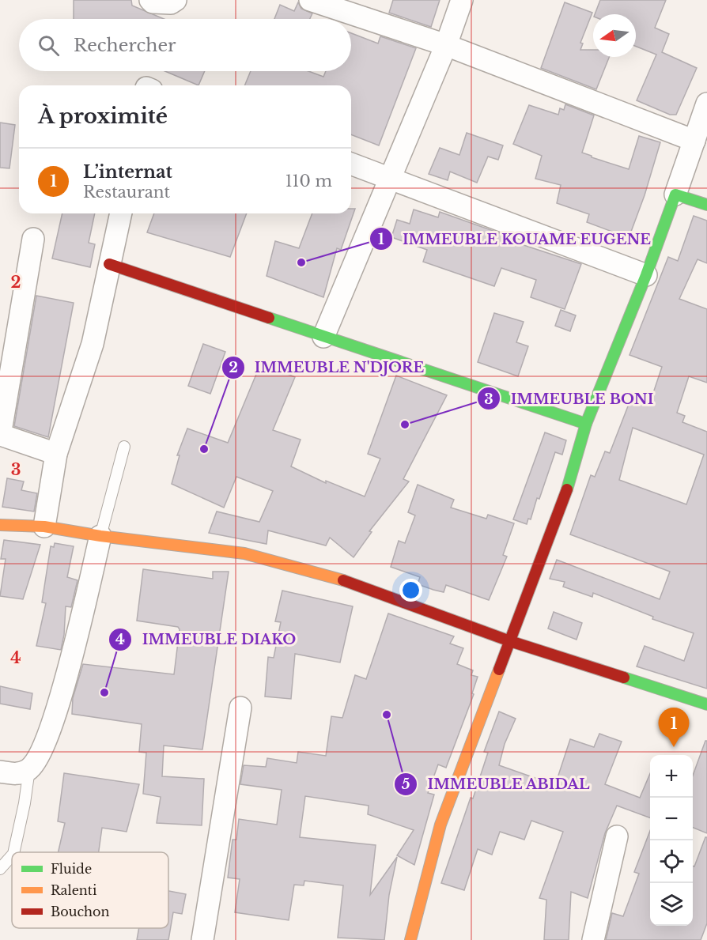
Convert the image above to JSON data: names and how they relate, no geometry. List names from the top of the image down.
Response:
{
  "places": [
    "IMMEUBLE KOUAME EUGENE",
    "IMMEUBLE BONI",
    "IMMEUBLE N'DJORE",
    "IMMEUBLE DIAKO",
    "IMMEUBLE ABIDAL"
  ],
  "legend": ["Fluide", "Ralenti", "Bouchon"],
  "north": "left",
  "page": {
    "search": "Rechercher",
    "heading": "À proximité",
    "list": [
      {
        "mark": "1",
        "name": "L’internat",
        "note": "Restaurant",
        "value": "110 m"
      }
    ],
    "pins": "1",
    "map_buttons": ["+", "−"]
  },
  "grid": {
    "rows": ["2", "3", "4"]
  }
}
